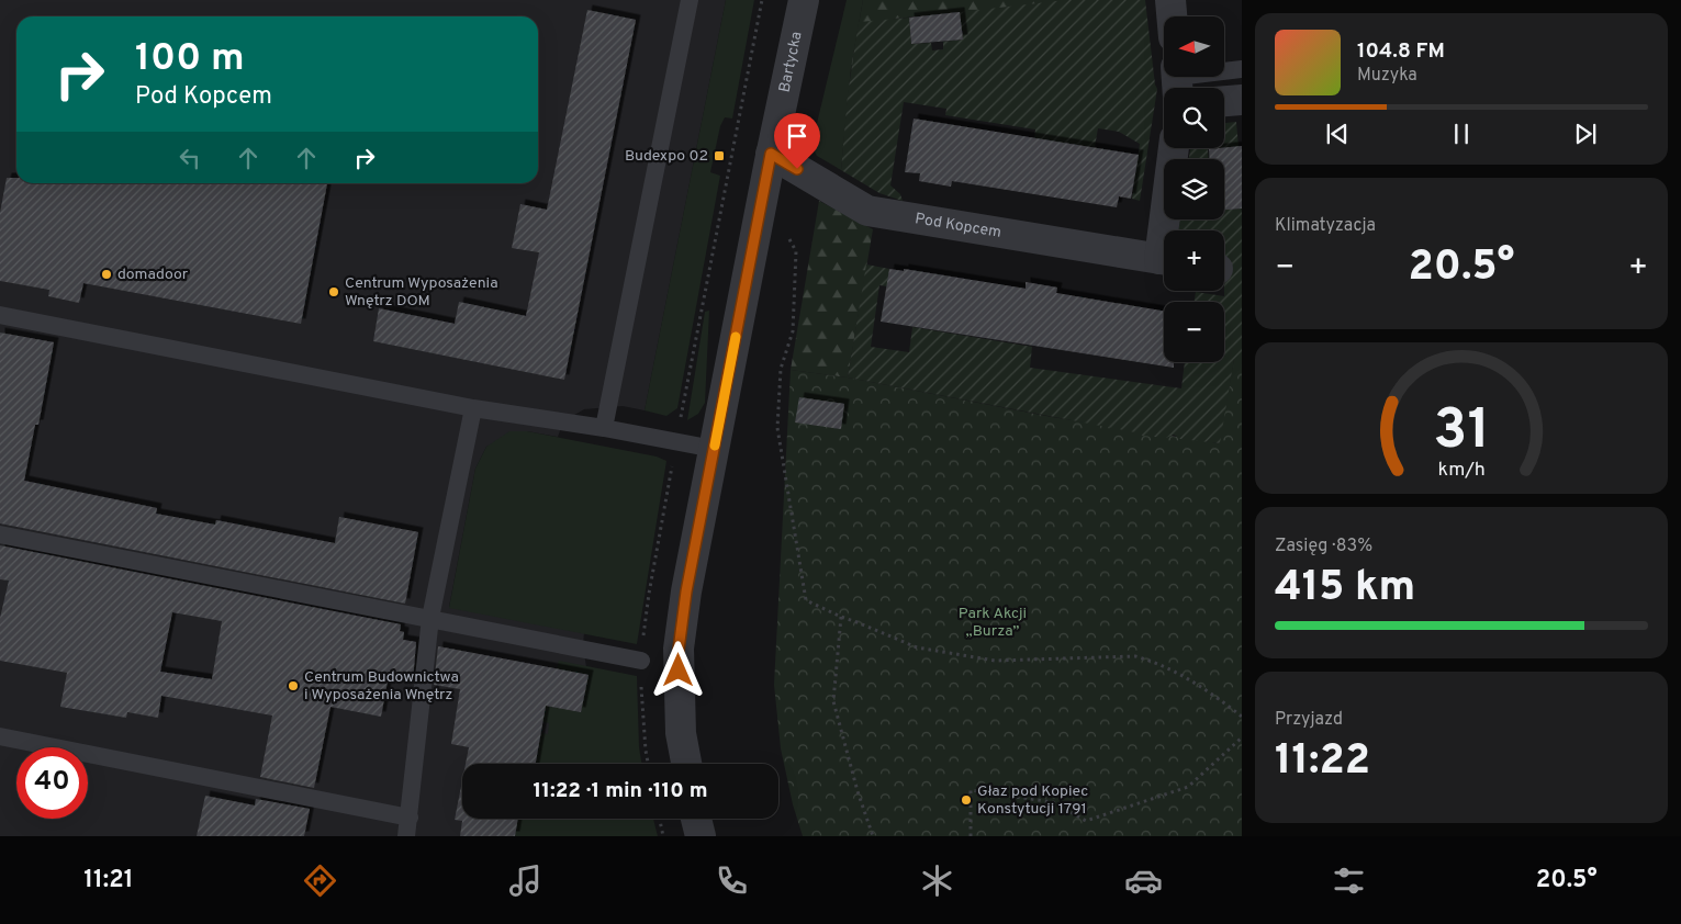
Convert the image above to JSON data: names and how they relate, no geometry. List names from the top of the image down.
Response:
{
  "streets": {
    "street": ["Bartycka", "Pod Kopcem"]
  },
  "crossings": [
    ["Bartycka", "Pod Kopcem"]
  ],
  "parks": ["Park Akcji „Burza”"],
  "places": {
    "transit": ["Budexpo 02"],
    "other": [
      "domadoor",
      "Centrum Wyposażenia Wnętrz DOM",
      "Centrum Budownictwa i Wyposażenia Wnętrz",
      "Głaz pod Kopiec Konstytucji 1791"
    ]
  },
  "north": "left",
  "page": {
    "map_buttons": ["+", "−"],
    "turn": ["100 m", "Pod Kopcem"],
    "song": ["104.8 FM", "Muzyka"],
    "tile": [
      "Klimatyzacja",
      ["Zasięg · 83%", "415 km"],
      ["Przyjazd", "11:22"]
    ],
    "heat": ["−", "20.5°", "+"],
    "limit": "40",
    "trip": "11:22 · 1 min · 110 m",
    "tabs": ["11:21", "20.5°"],
    "gauge": ["31", "km/h"]
  }
}
